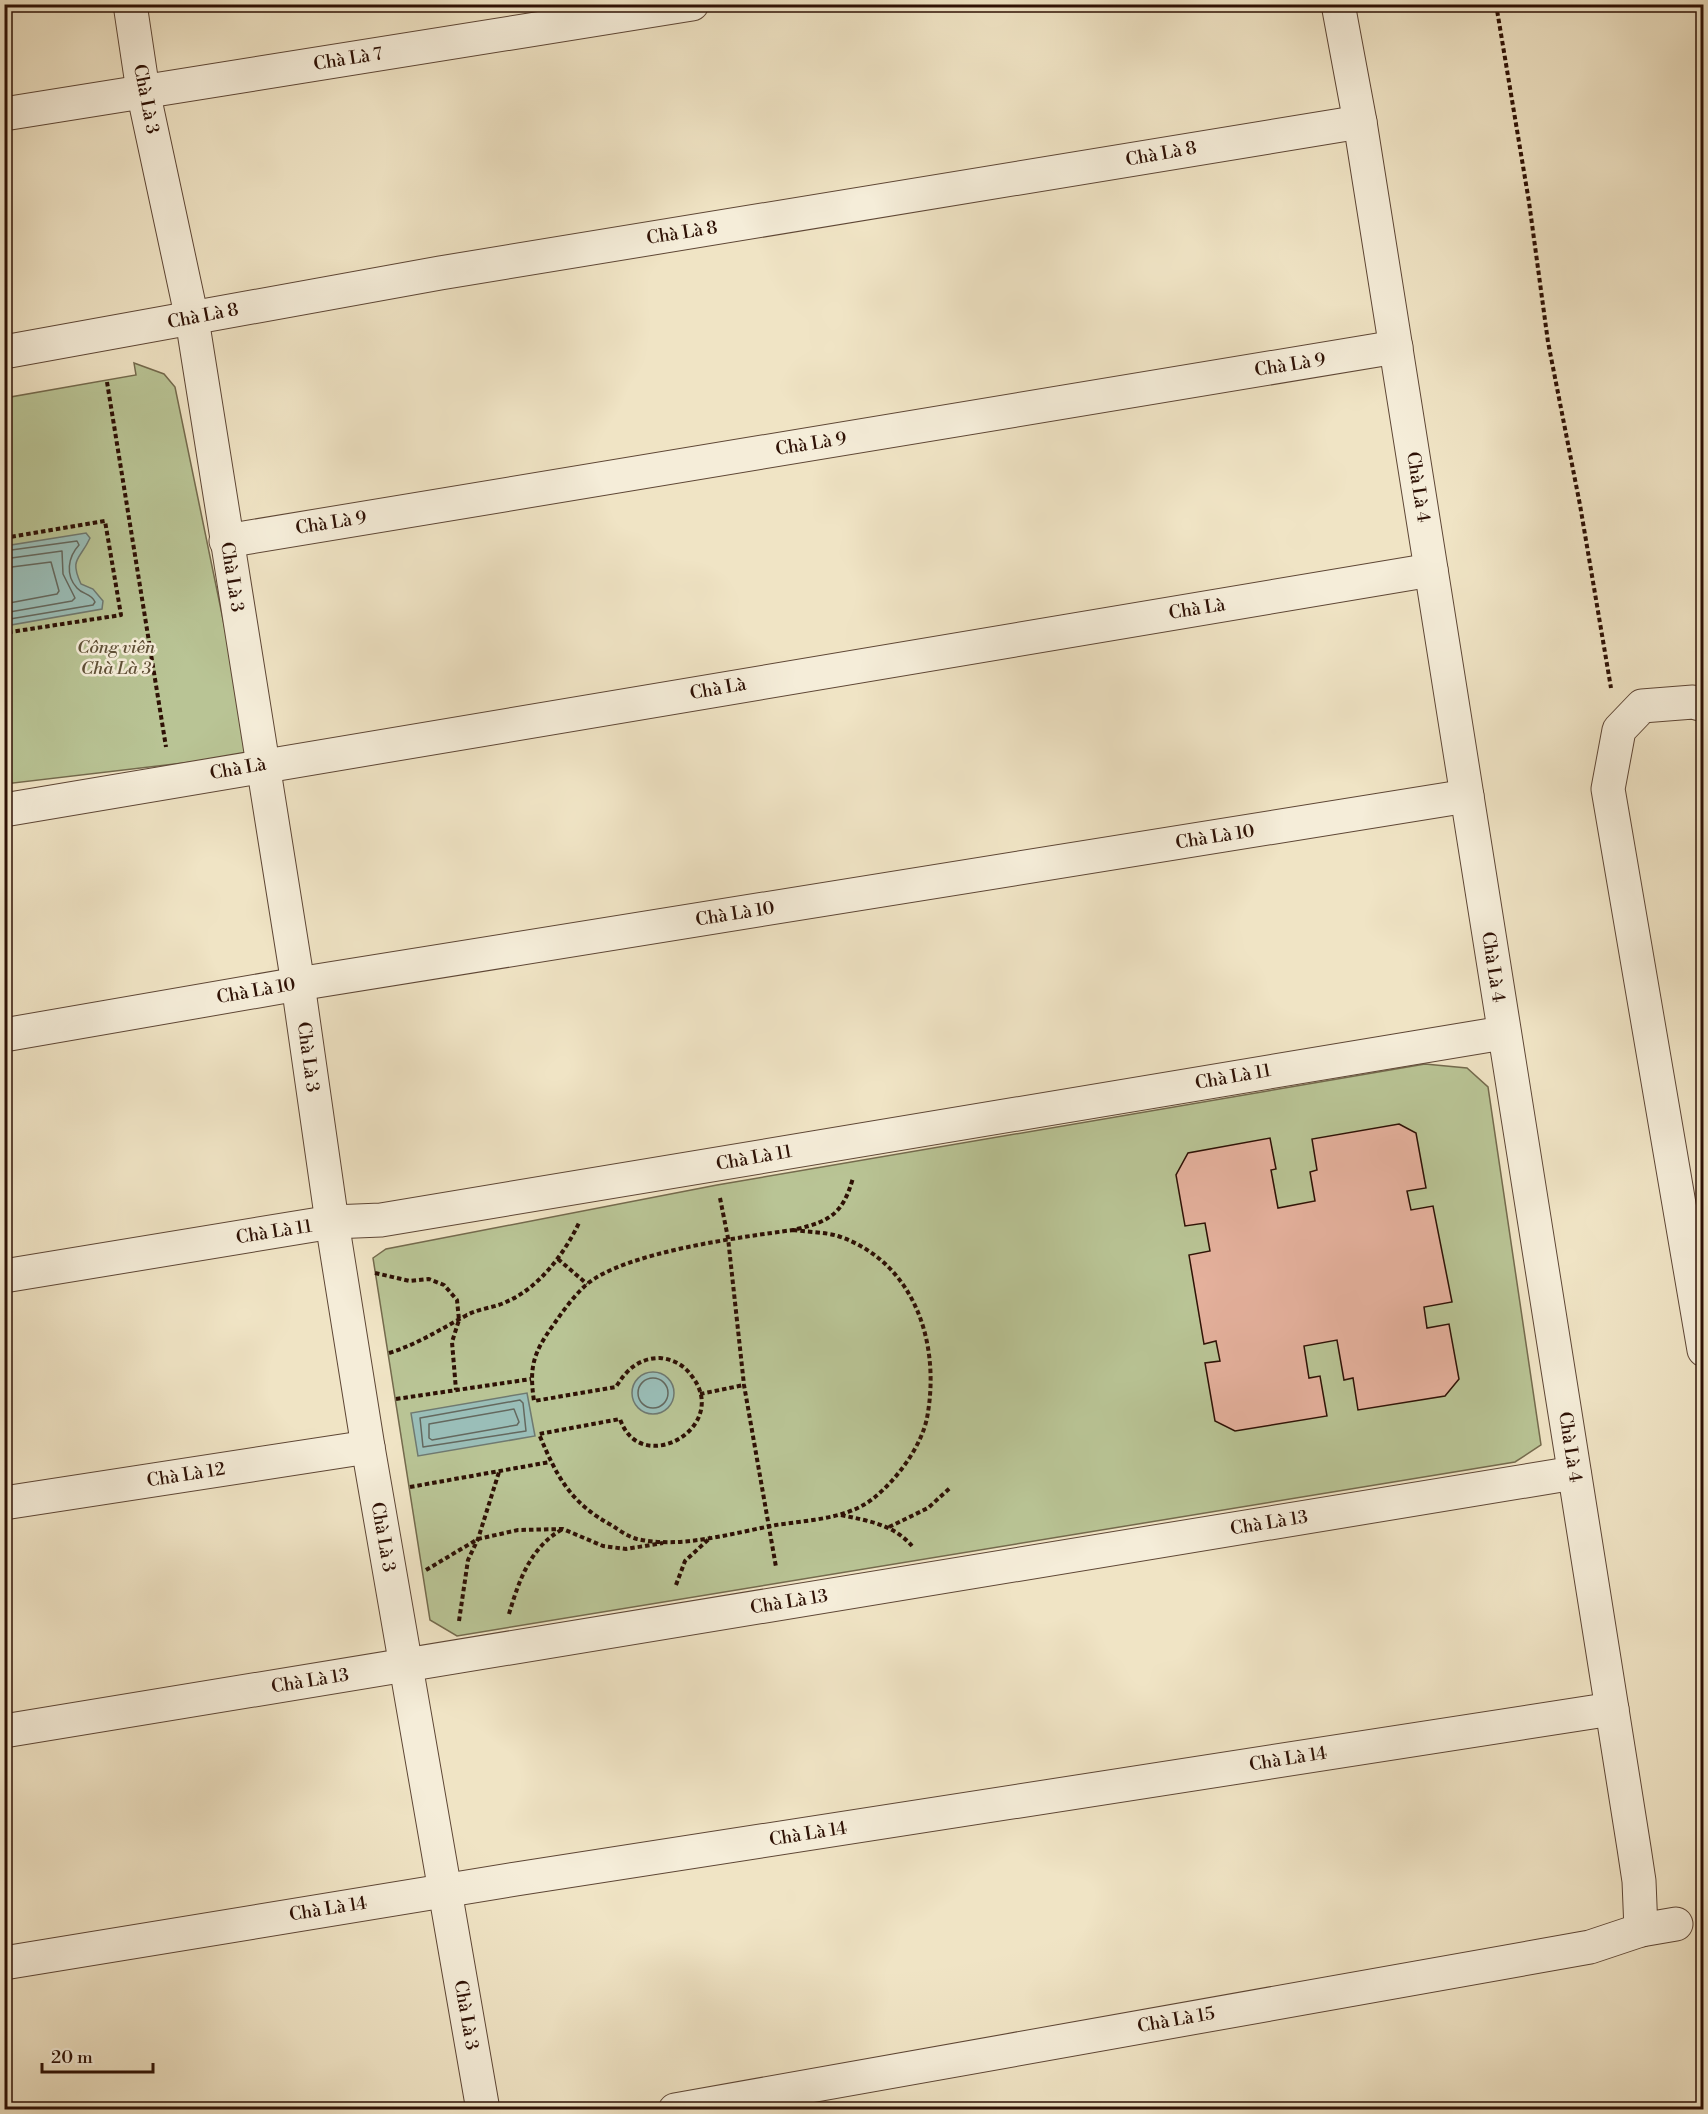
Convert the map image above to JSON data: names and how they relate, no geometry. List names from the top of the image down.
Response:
{
  "streets": {
    "street": [
      "Chà Là 7",
      "Chà Là 3",
      "Chà Là 8",
      "Chà Là 9",
      "Chà Là 4",
      "Chà Là",
      "Chà Là 10",
      "Chà Là 11",
      "Chà Là 12",
      "Chà Là 13",
      "Chà Là 14",
      "Chà Là 15"
    ]
  },
  "crossings": [
    ["Chà Là 7", "Chà Là 3"],
    ["Chà Là 3", "Chà Là 8"],
    ["Chà Là 3", "Chà Là 9"],
    ["Chà Là 3", "Chà Là"],
    ["Chà Là 3", "Chà Là 10"],
    ["Chà Là 3", "Chà Là 11"],
    ["Chà Là 3", "Chà Là 12"],
    ["Chà Là 3", "Chà Là 13"],
    ["Chà Là 3", "Chà Là 14"],
    ["Chà Là 8", "Chà Là 4"],
    ["Chà Là 9", "Chà Là 4"],
    ["Chà Là 4", "Chà Là"],
    ["Chà Là 4", "Chà Là 10"],
    ["Chà Là 4", "Chà Là 11"],
    ["Chà Là 4", "Chà Là 13"],
    ["Chà Là 4", "Chà Là 14"],
    ["Chà Là 4", "Chà Là 15"]
  ],
  "parks": ["Công viên Chà Là 3"],
  "scale_bar": "20 m"
}
